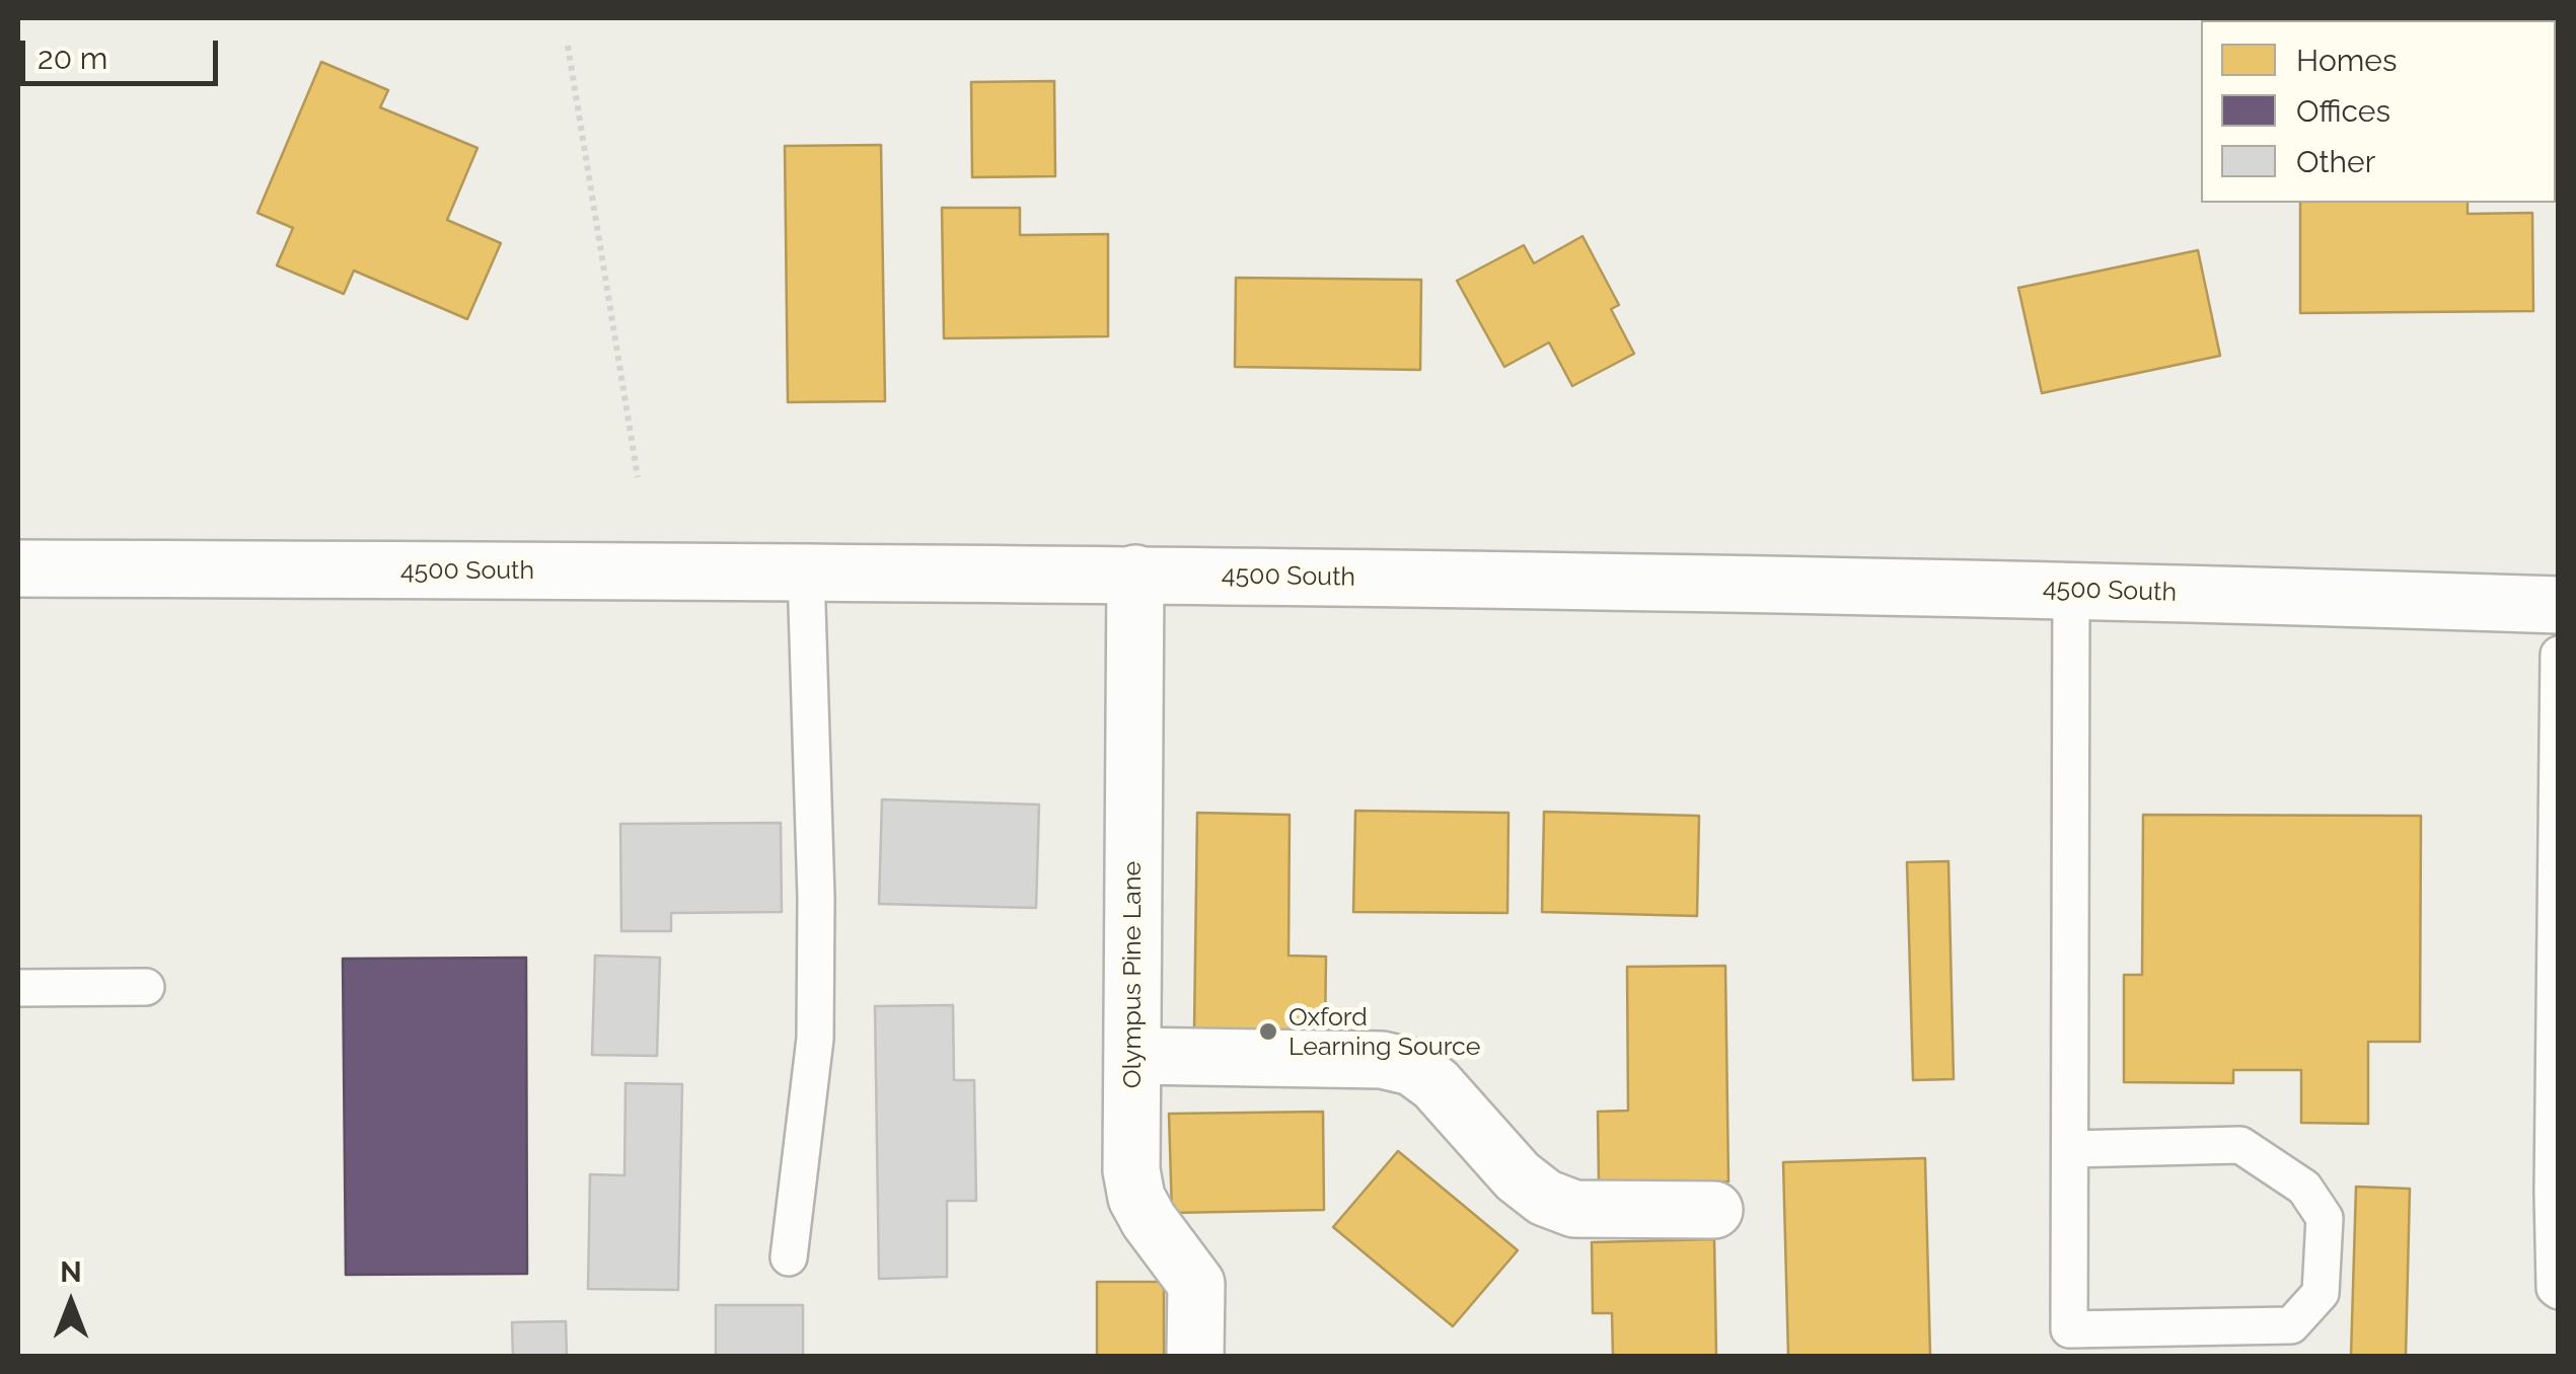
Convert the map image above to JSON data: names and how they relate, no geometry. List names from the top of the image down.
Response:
{
  "streets": {
    "main road": ["4500 South", "Olympus Pine Lane"]
  },
  "crossings": [
    ["4500 South", "Olympus Pine Lane"]
  ],
  "places": ["Oxford Learning Source"],
  "legend": ["Homes", "Offices", "Other"],
  "scale_bar": "20 m",
  "north": "top"
}
